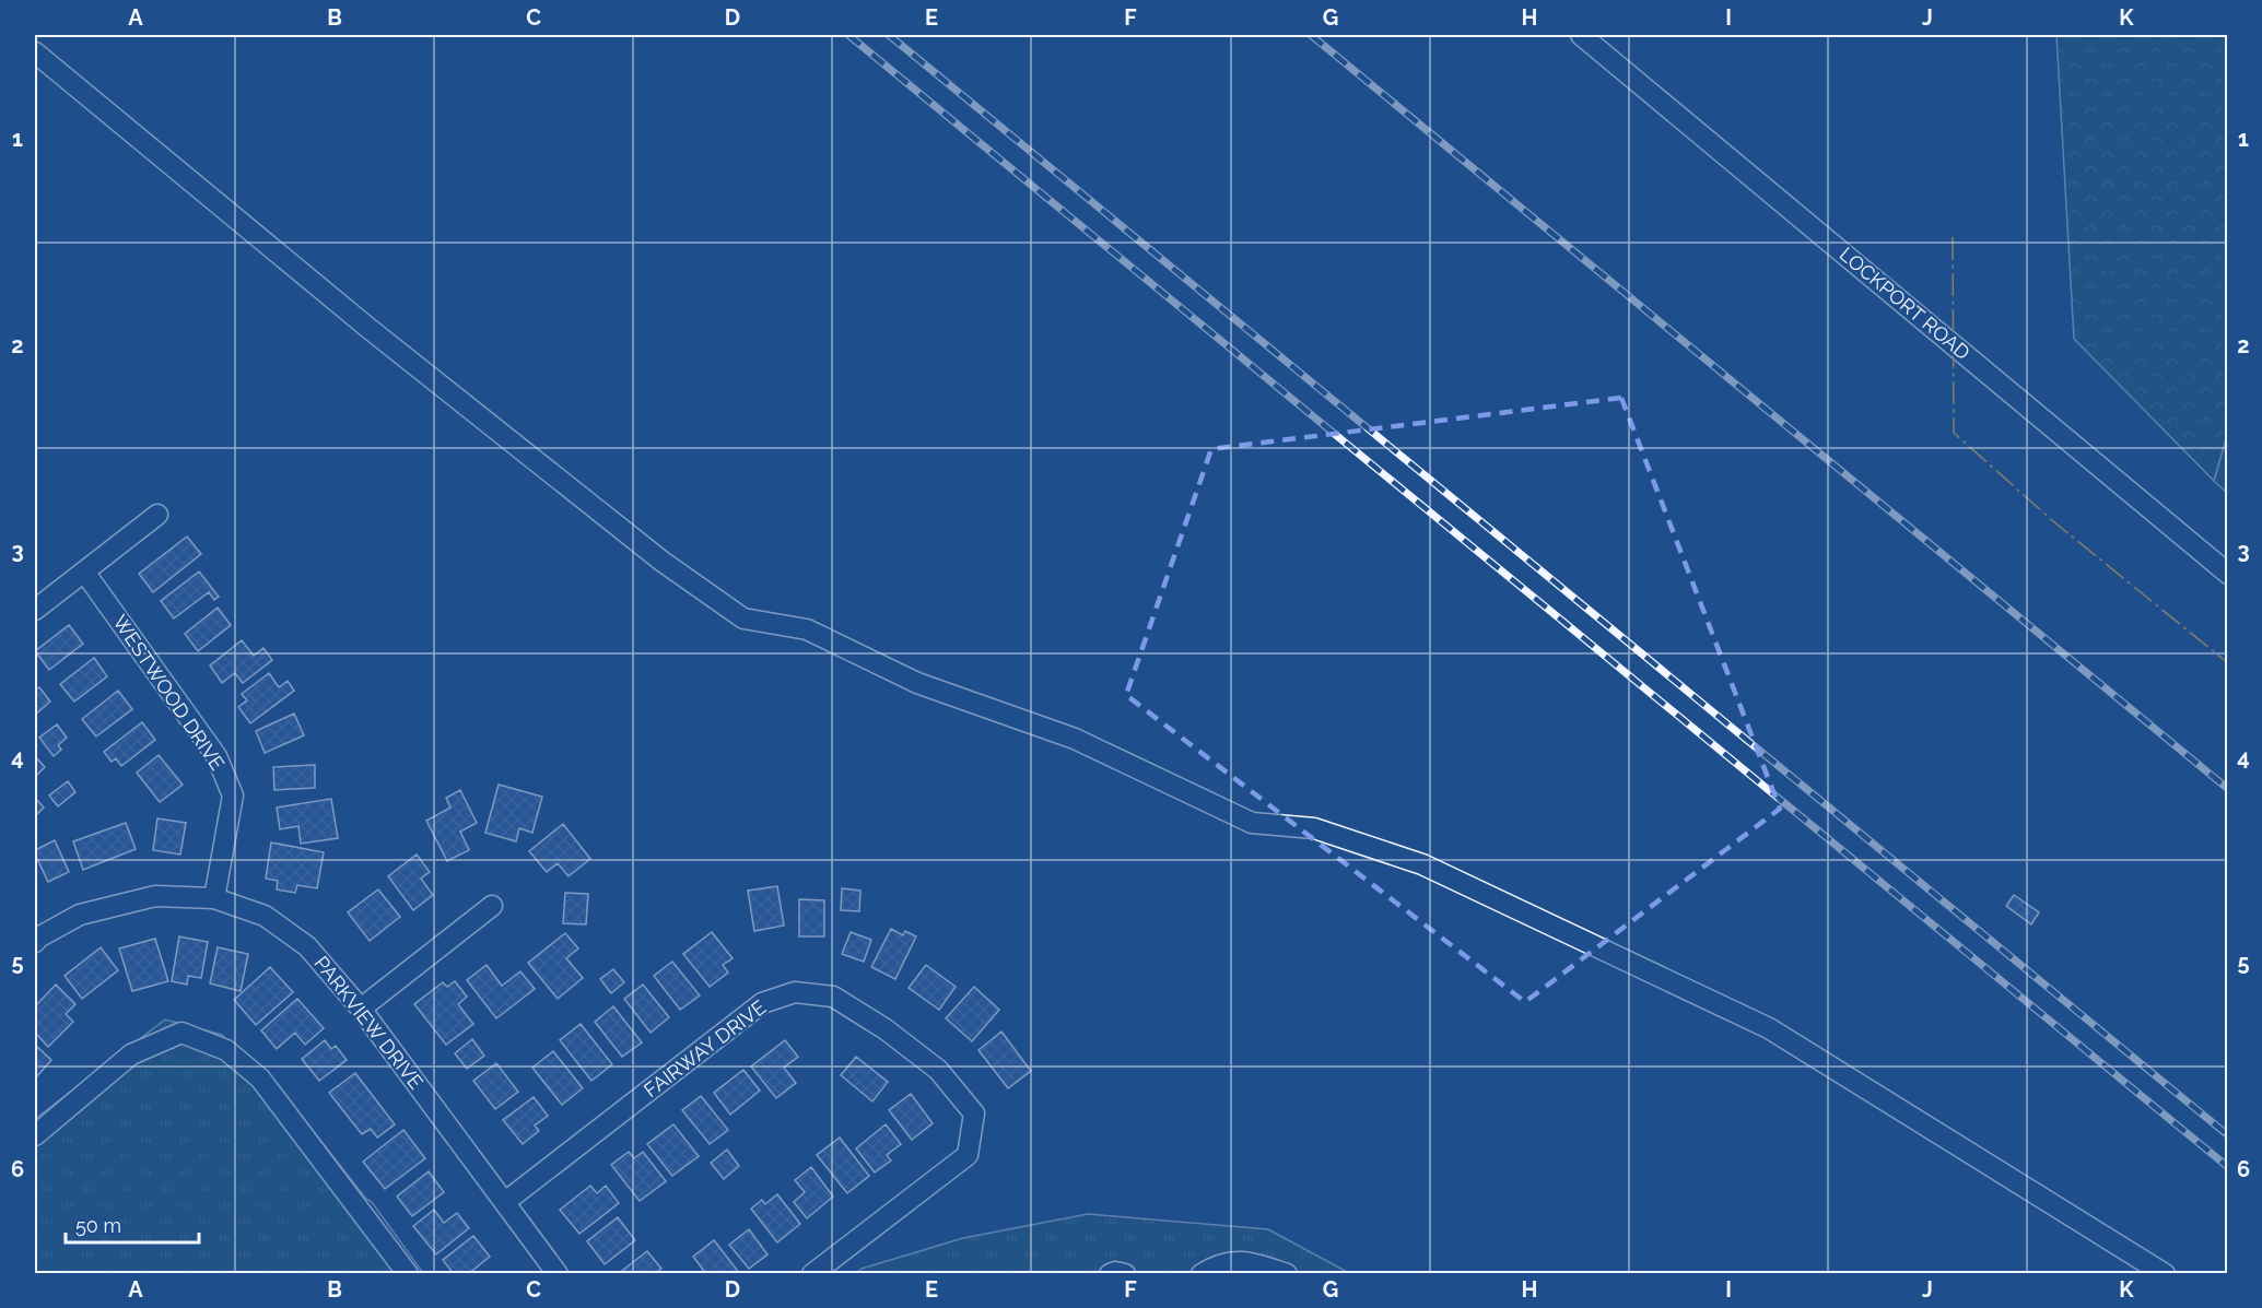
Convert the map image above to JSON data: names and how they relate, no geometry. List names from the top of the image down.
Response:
{
  "streets": {
    "street": [
      "LOCKPORT ROAD",
      "WESTWOOD DRIVE",
      "PARKVIEW DRIVE",
      "FAIRWAY DRIVE"
    ]
  },
  "crossings": [
    ["WESTWOOD DRIVE", "PARKVIEW DRIVE"],
    ["PARKVIEW DRIVE", "FAIRWAY DRIVE"]
  ],
  "scale_bar": "50 m",
  "grid": {
    "columns": [
      "A",
      "B",
      "C",
      "D",
      "E",
      "F",
      "G",
      "H",
      "I",
      "J",
      "K"
    ],
    "rows": [
      "1",
      "2",
      "3",
      "4",
      "5",
      "6"
    ]
  }
}
